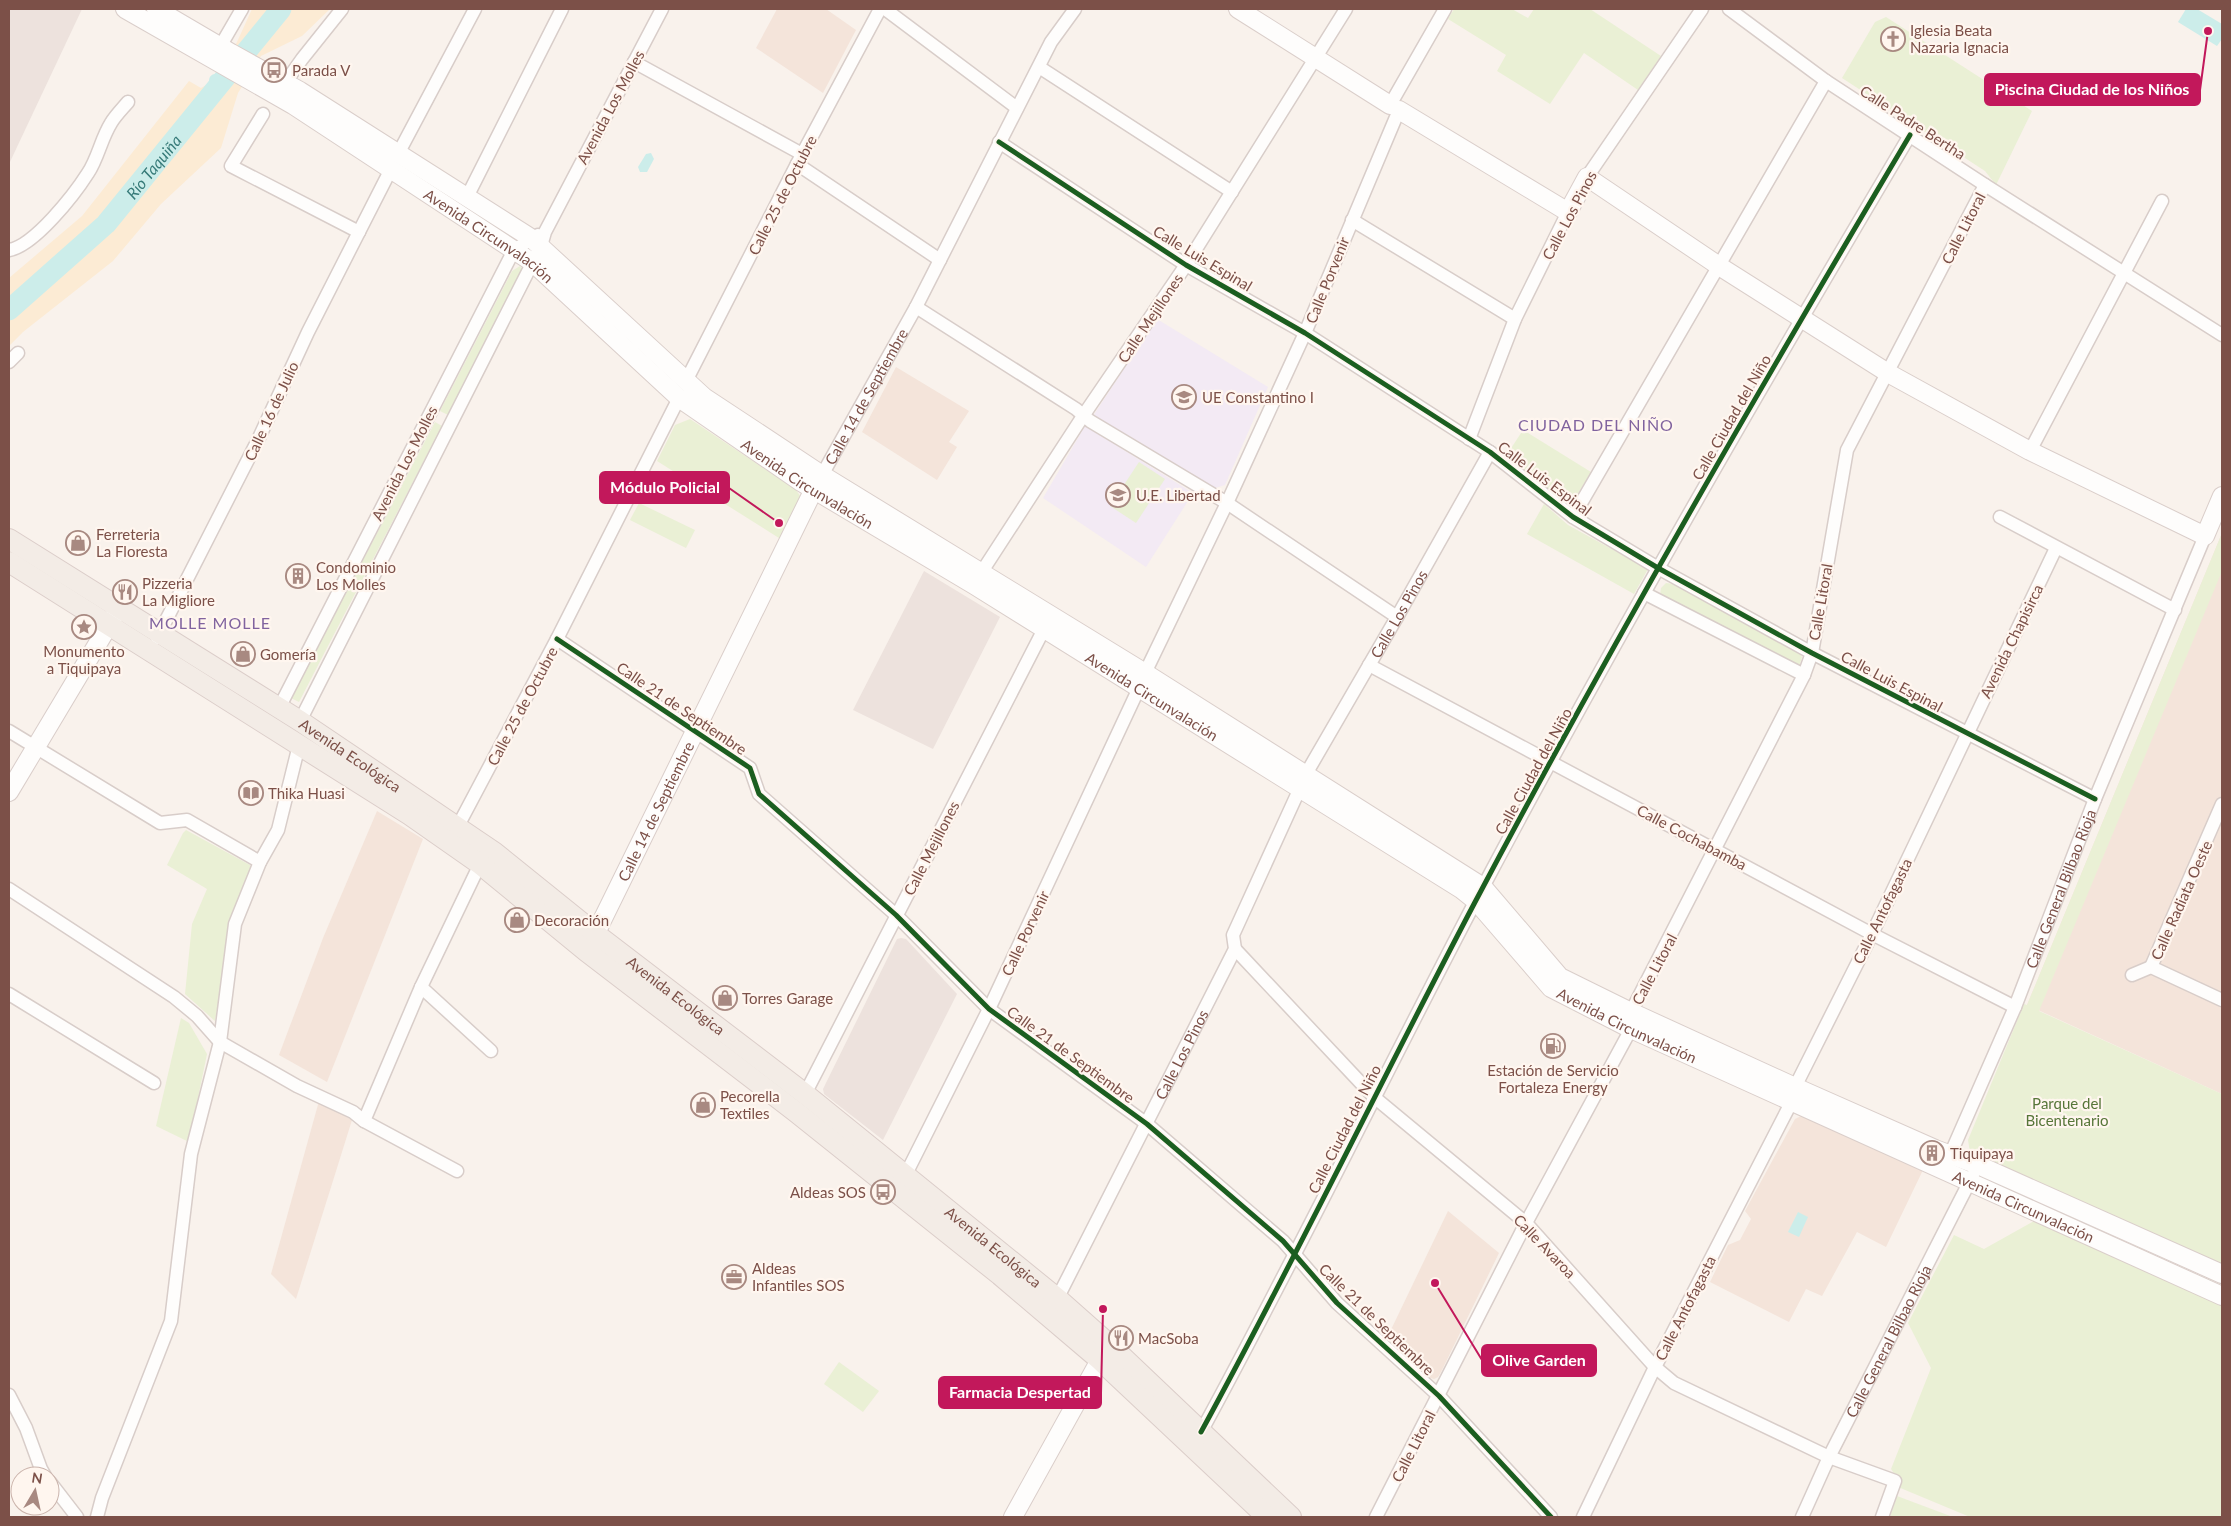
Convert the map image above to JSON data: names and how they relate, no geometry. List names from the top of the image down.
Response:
{
  "streets": {
    "main road": [
      "Calle Los Pinos",
      "Avenida Circunvalación",
      "Calle 14 de Septiembre",
      "Avenida Ecológica",
      "Calle General Bilbao Rioja"
    ],
    "street": [
      "Avenida Los Molles",
      "Calle Padre Bertha",
      "Calle 25 de Octubre",
      "Calle Litoral",
      "Calle Luis Espinal",
      "Calle Porvenir",
      "Calle Mejillones",
      "Calle 16 de Julio",
      "Calle Ciudad del Niño",
      "Avenida Chapisirca",
      "Calle 21 de Septiembre",
      "Calle Cochabamba",
      "Calle Radiata Oeste",
      "Calle Antofagasta",
      "Calle Avaroa"
    ]
  },
  "crossings": [
    ["Avenida Los Molles", "Avenida Circunvalación"],
    ["Avenida Los Molles", "Avenida Ecológica"],
    ["Calle Padre Bertha", "Calle Litoral"],
    ["Calle Padre Bertha", "Calle Ciudad del Niño"],
    ["Calle 25 de Octubre", "Avenida Circunvalación"],
    ["Calle 25 de Octubre", "Calle 21 de Septiembre"],
    ["Calle 25 de Octubre", "Avenida Ecológica"],
    ["Calle Los Pinos", "Avenida Circunvalación"],
    ["Calle Los Pinos", "Calle Luis Espinal"],
    ["Calle Los Pinos", "Calle 21 de Septiembre"],
    ["Calle Los Pinos", "Avenida Ecológica"],
    ["Calle Los Pinos", "Calle Cochabamba"],
    ["Calle Los Pinos", "Calle Avaroa"],
    ["Calle Litoral", "Avenida Circunvalación"],
    ["Calle Litoral", "Calle Luis Espinal"],
    ["Calle Litoral", "Calle 21 de Septiembre"],
    ["Calle Litoral", "Calle Cochabamba"],
    ["Calle Litoral", "Calle Avaroa"],
    ["Avenida Circunvalación", "Calle Porvenir"],
    ["Avenida Circunvalación", "Calle Mejillones"],
    ["Avenida Circunvalación", "Calle 14 de Septiembre"],
    ["Avenida Circunvalación", "Calle 16 de Julio"],
    ["Avenida Circunvalación", "Calle Ciudad del Niño"],
    ["Avenida Circunvalación", "Calle General Bilbao Rioja"],
    ["Avenida Circunvalación", "Calle Antofagasta"],
    ["Calle Luis Espinal", "Calle Porvenir"],
    ["Calle Luis Espinal", "Calle Mejillones"],
    ["Calle Luis Espinal", "Calle 14 de Septiembre"],
    ["Calle Luis Espinal", "Calle Ciudad del Niño"],
    ["Calle Luis Espinal", "Avenida Chapisirca"],
    ["Calle Luis Espinal", "Calle General Bilbao Rioja"],
    ["Calle Luis Espinal", "Calle Antofagasta"],
    ["Calle Porvenir", "Calle 21 de Septiembre"],
    ["Calle Porvenir", "Avenida Ecológica"],
    ["Calle Mejillones", "Calle 21 de Septiembre"],
    ["Calle Mejillones", "Avenida Ecológica"],
    ["Calle 14 de Septiembre", "Calle 21 de Septiembre"],
    ["Calle 14 de Septiembre", "Avenida Ecológica"],
    ["Calle 16 de Julio", "Avenida Ecológica"],
    ["Calle Ciudad del Niño", "Calle 21 de Septiembre"],
    ["Calle Ciudad del Niño", "Avenida Ecológica"],
    ["Calle Ciudad del Niño", "Calle Cochabamba"],
    ["Calle Ciudad del Niño", "Calle Avaroa"],
    ["Avenida Chapisirca", "Calle Antofagasta"],
    ["Calle Cochabamba", "Calle General Bilbao Rioja"],
    ["Calle Cochabamba", "Calle Antofagasta"],
    ["Calle General Bilbao Rioja", "Calle Avaroa"],
    ["Calle Antofagasta", "Calle Avaroa"]
  ],
  "districts": ["CIUDAD DEL NIÑO", "MOLLE MOLLE"],
  "water": ["Río Taquiña"],
  "parks": ["Parque del Bicentenario"],
  "places": {
    "other": [
      "Piscina Ciudad de los Niños",
      "Módulo Policial",
      "Olive Garden",
      "Farmacia Despertad"
    ],
    "church": ["Iglesia Beata Nazaria Ignacia"],
    "bus stop": ["Parada V", "Aldeas SOS"],
    "school or university": ["UE Constantino I", "U.E. Libertad"],
    "shop": [
      "Ferreteria La Floresta",
      "Gomería",
      "Decoración",
      "Torres Garage",
      "Pecorella Textiles"
    ],
    "building": ["Condominio Los Molles", "Tiquipaya"],
    "restaurant": ["Pizzeria La Migliore", "MacSoba"],
    "place": ["Monumento a Tiquipaya"],
    "library": ["Thika Huasi"],
    "fuel station": ["Estación de Servicio Fortaleza Energy"],
    "office": ["Aldeas Infantiles SOS"]
  },
  "north": "top"
}
